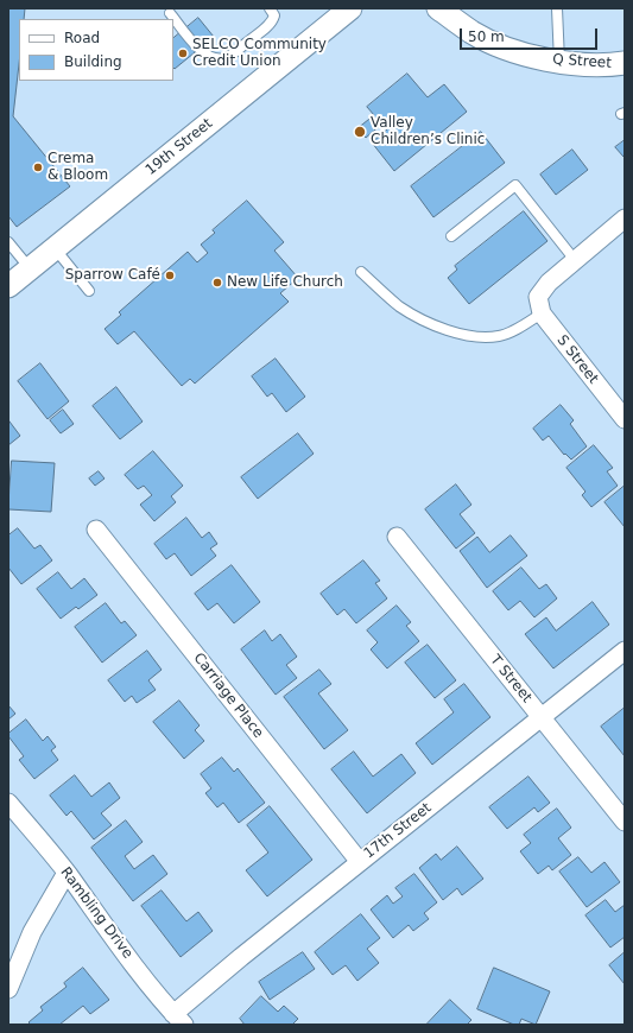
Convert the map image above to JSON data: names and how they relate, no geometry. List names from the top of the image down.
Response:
{
  "streets": {
    "street": [
      "Q Street",
      "19th Street",
      "S Street",
      "T Street",
      "Carriage Place",
      "17th Street",
      "Rambling Drive"
    ]
  },
  "crossings": [
    ["T Street", "17th Street"],
    ["Carriage Place", "17th Street"],
    ["17th Street", "Rambling Drive"]
  ],
  "places": [
    "SELCO Community Credit Union",
    "Valley Children’s Clinic",
    "Crema & Bloom",
    "Sparrow Café",
    "New Life Church"
  ],
  "legend": ["Road", "Building"],
  "scale_bar": "50 m"
}
